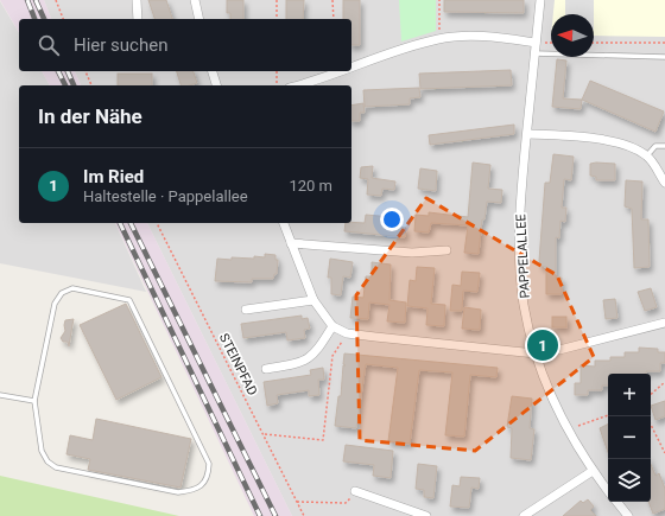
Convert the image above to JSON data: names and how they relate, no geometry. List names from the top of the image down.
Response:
{
  "streets": {
    "street": ["PAPPELALLEE"],
    "path": ["STEINPFAD"]
  },
  "north": "left",
  "page": {
    "search": "Hier suchen",
    "heading": "In der Nähe",
    "list": [
      {
        "mark": "1",
        "name": "Im Ried",
        "note": "Haltestelle · Pappelallee",
        "value": "120 m"
      }
    ],
    "pins": "1",
    "map_buttons": ["+", "−"]
  }
}
